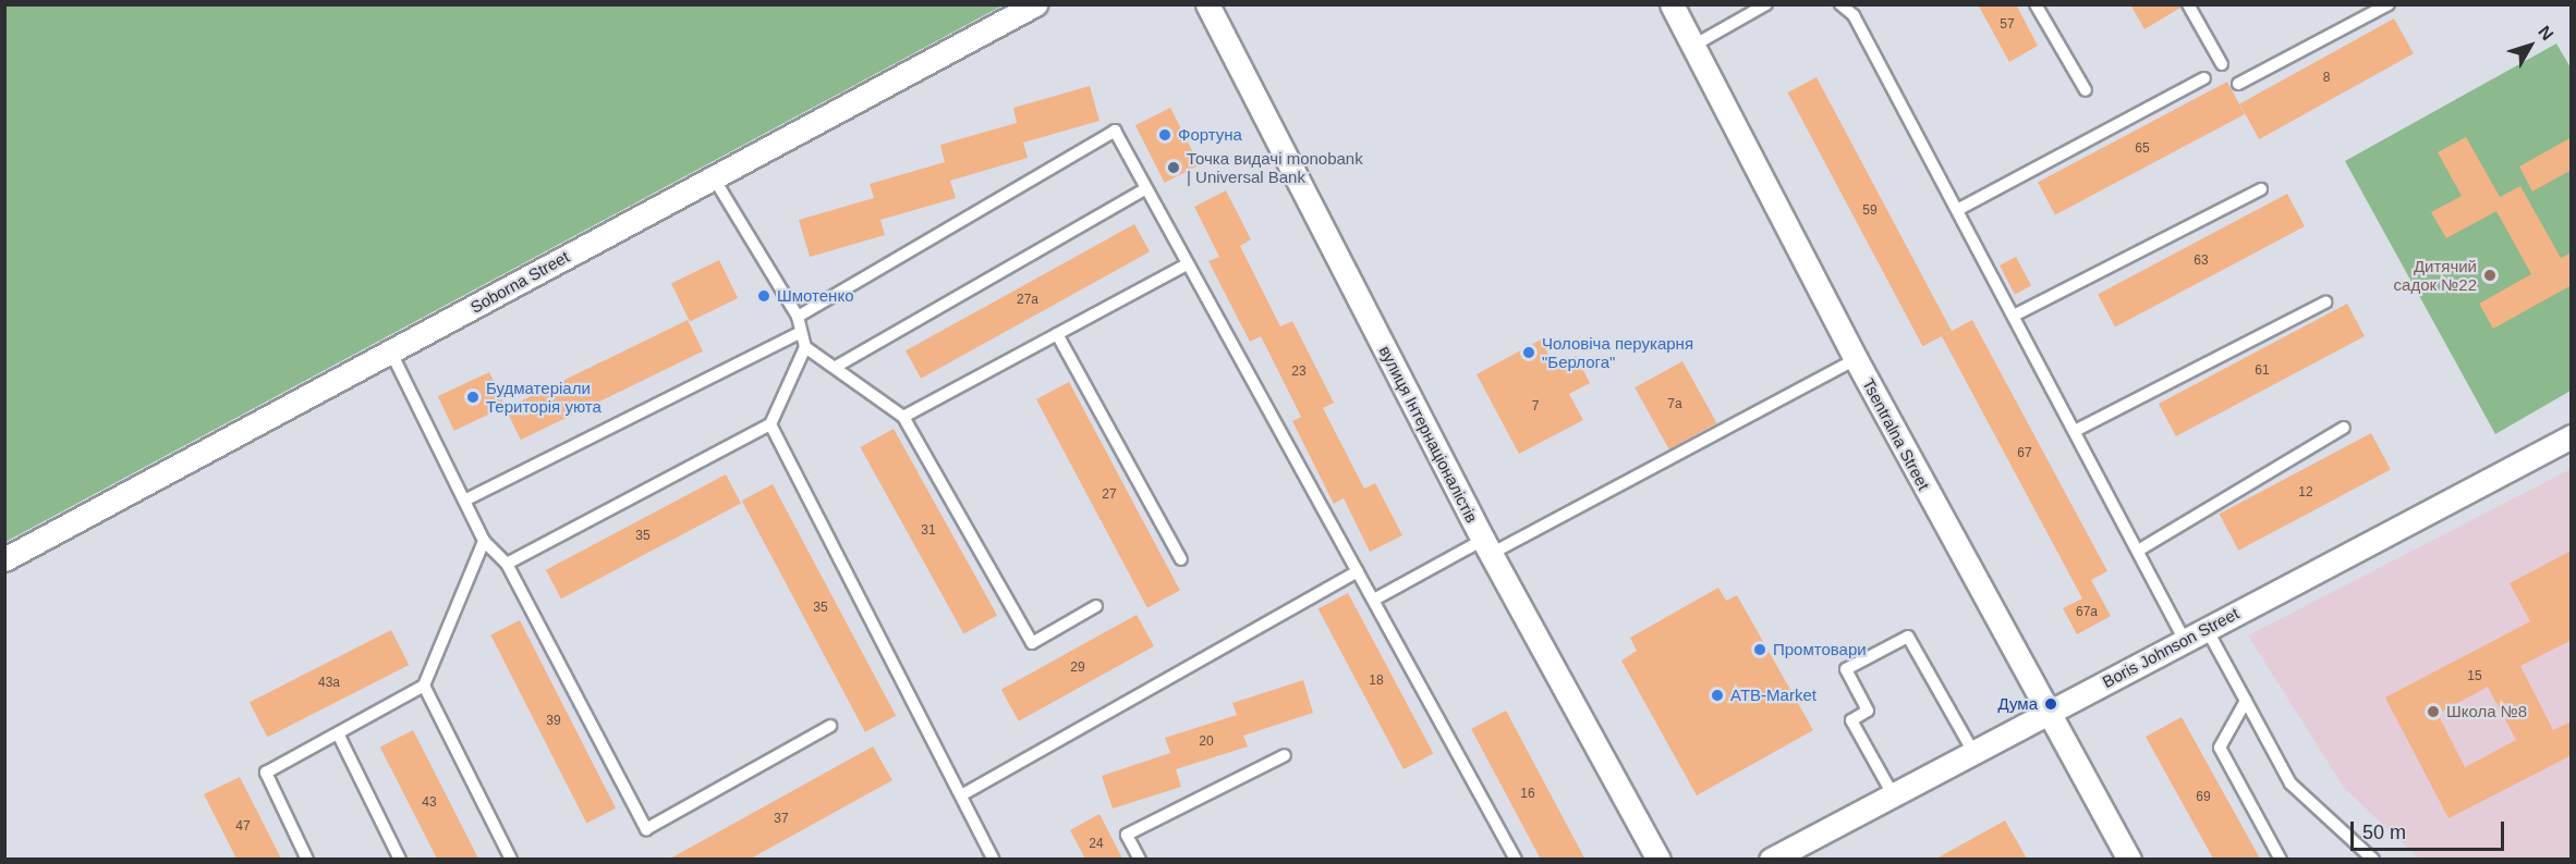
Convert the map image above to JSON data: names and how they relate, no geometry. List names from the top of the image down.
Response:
{
  "streets": {
    "street": [
      "Soborna Street",
      "вулиця Інтернаціоналістів",
      "Tsentralna Street",
      "Boris Johnson Street"
    ]
  },
  "crossings": [
    ["Tsentralna Street", "Boris Johnson Street"]
  ],
  "places": [
    "Фортуна",
    "Точка видачі monobank | Universal Bank",
    "Дитячий садок №22",
    "Шмотенко",
    "Чоловіча перукарня \"Берлога\"",
    "Будматеріали Територія уюта",
    "Промтовари",
    "ATB-Market",
    "Дума",
    "Школа №8"
  ],
  "house_numbers": [
    "57",
    "8",
    "65",
    "59",
    "63",
    "27а",
    "61",
    "23",
    "7а",
    "7",
    "67",
    "12",
    "27",
    "31",
    "35",
    "35",
    "67а",
    "29",
    "15",
    "18",
    "43а",
    "39",
    "20",
    "16",
    "69",
    "43",
    "37",
    "47",
    "24"
  ],
  "scale_bar": "50 m",
  "north": "top right"
}
